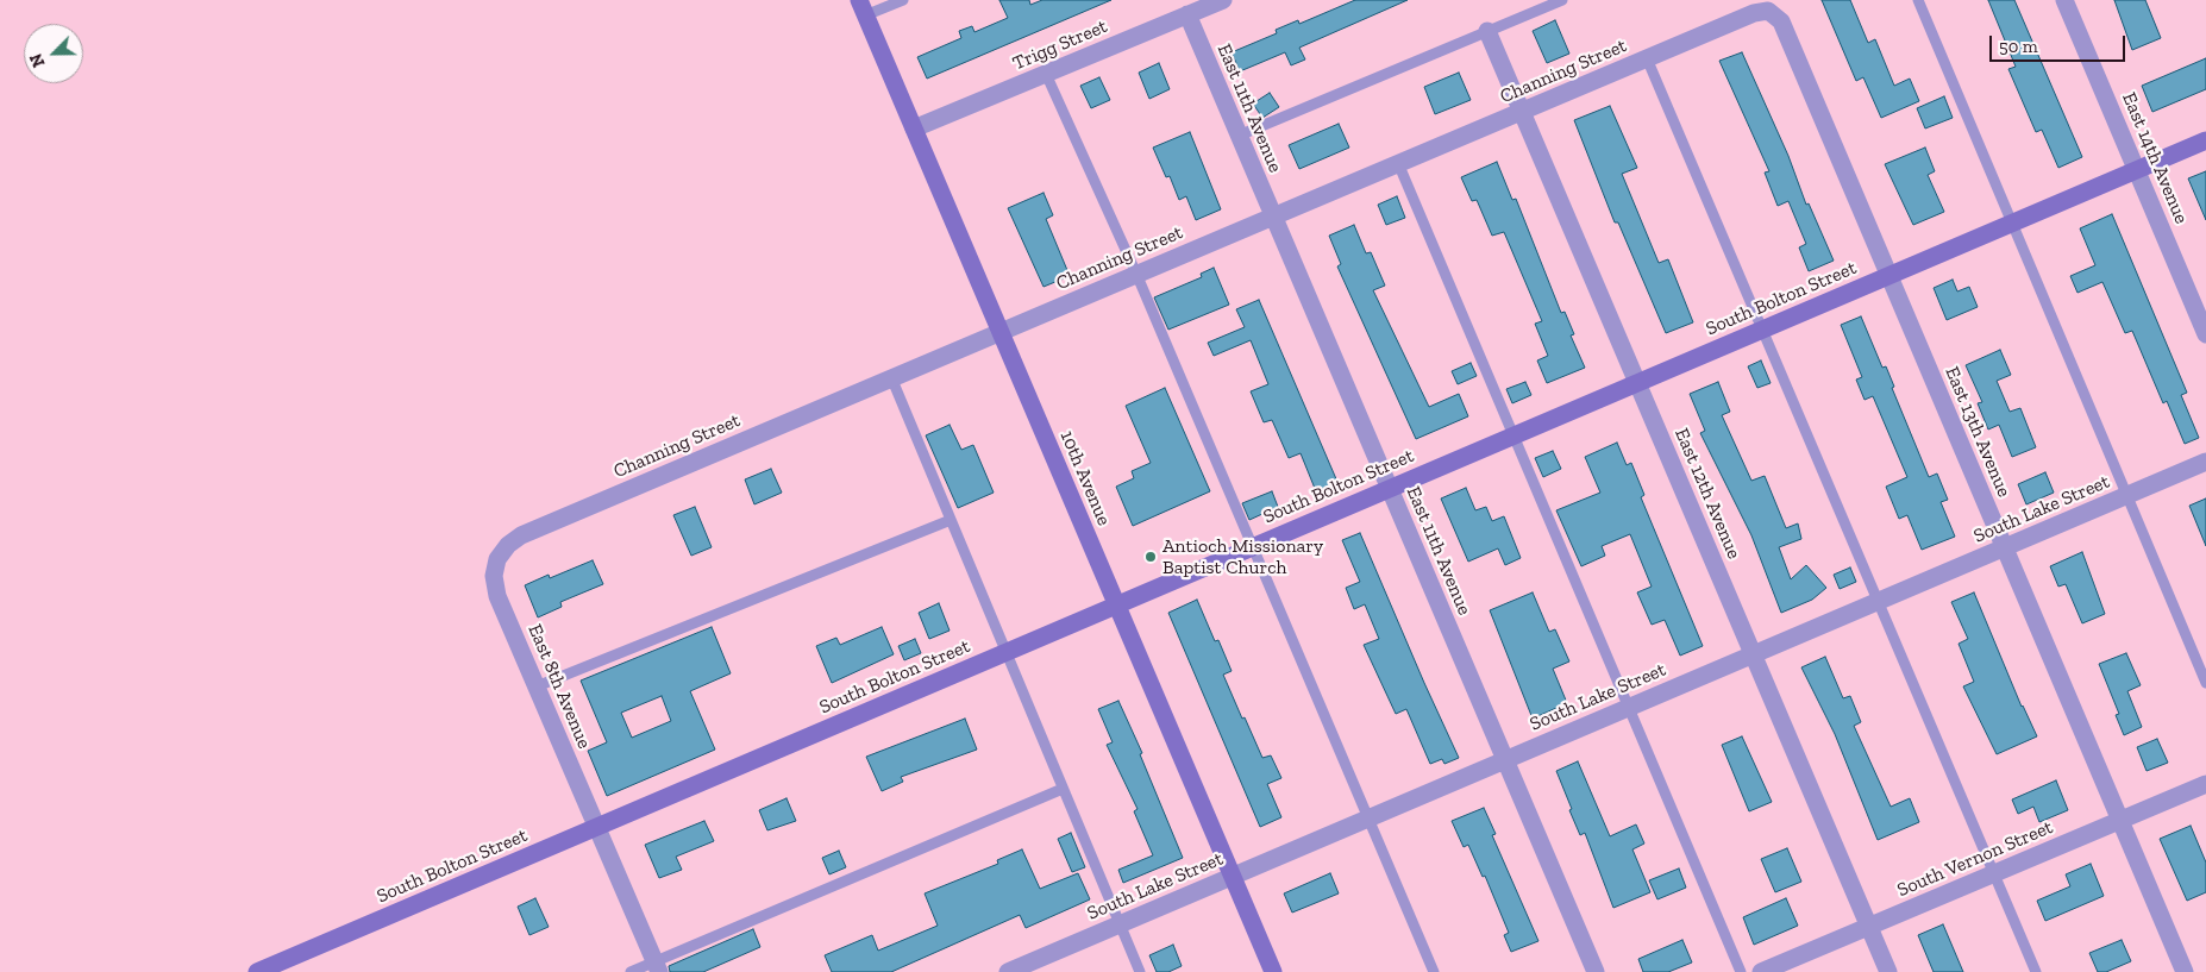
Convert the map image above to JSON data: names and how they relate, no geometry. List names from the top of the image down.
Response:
{
  "streets": {
    "main road": ["South Bolton Street", "10th Avenue"],
    "street": [
      "Trigg Street",
      "Channing Street",
      "East 11th Avenue",
      "East 14th Avenue",
      "East 13th Avenue",
      "East 12th Avenue",
      "South Lake Street",
      "East 8th Avenue",
      "South Vernon Street"
    ]
  },
  "crossings": [
    ["Trigg Street", "East 11th Avenue"],
    ["Trigg Street", "10th Avenue"],
    ["Channing Street", "East 11th Avenue"],
    ["Channing Street", "East 13th Avenue"],
    ["Channing Street", "10th Avenue"],
    ["Channing Street", "East 12th Avenue"],
    ["Channing Street", "East 8th Avenue"],
    ["East 11th Avenue", "South Bolton Street"],
    ["East 11th Avenue", "South Lake Street"],
    ["East 14th Avenue", "South Bolton Street"],
    ["South Bolton Street", "East 13th Avenue"],
    ["South Bolton Street", "10th Avenue"],
    ["South Bolton Street", "East 12th Avenue"],
    ["South Bolton Street", "East 8th Avenue"],
    ["East 13th Avenue", "South Lake Street"],
    ["East 13th Avenue", "South Vernon Street"],
    ["10th Avenue", "South Lake Street"],
    ["East 12th Avenue", "South Lake Street"],
    ["East 12th Avenue", "South Vernon Street"]
  ],
  "places": ["Antioch Missionary Baptist Church"],
  "scale_bar": "50 m",
  "north": "bottom left"
}
